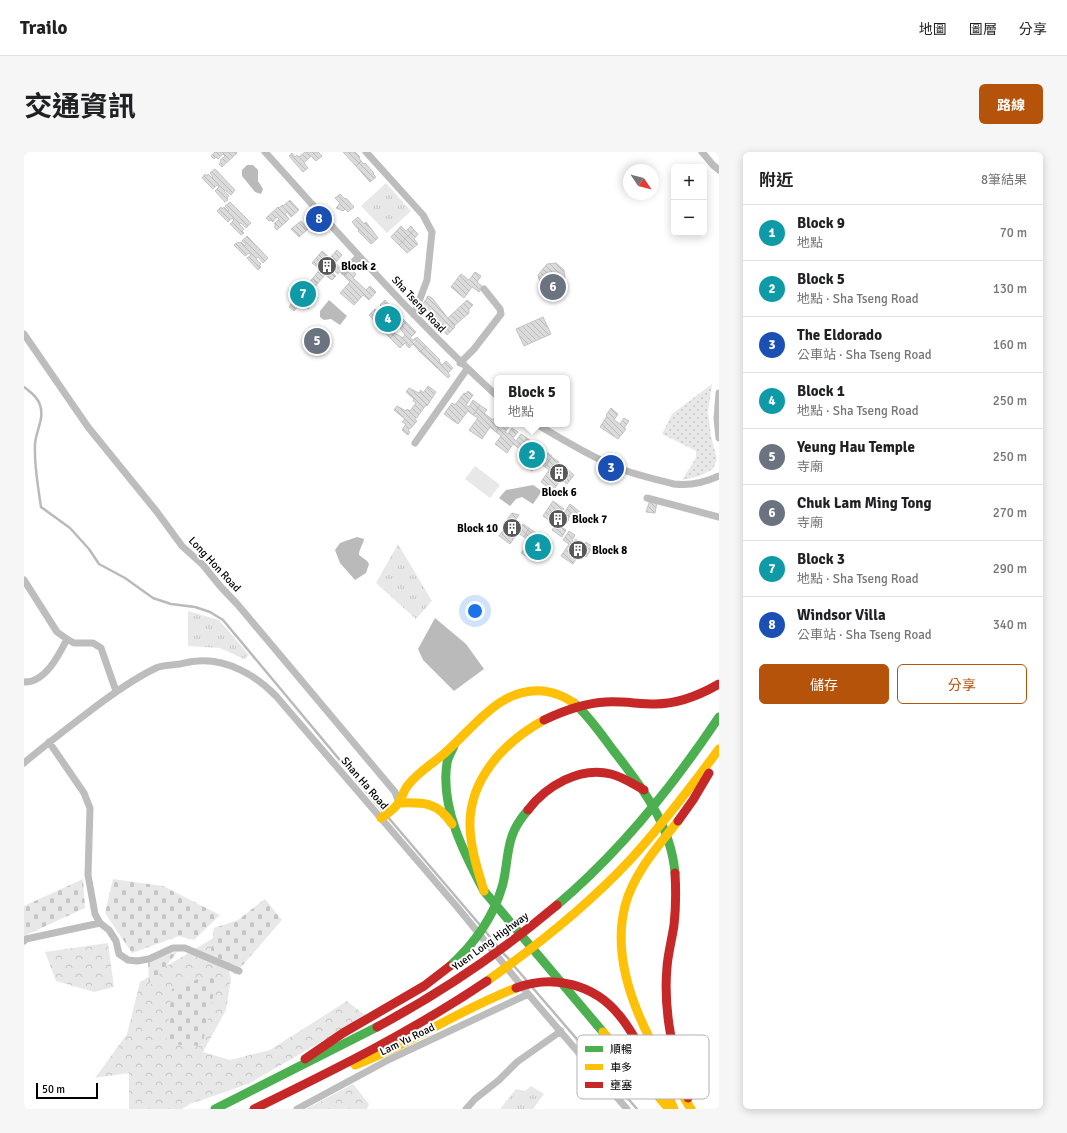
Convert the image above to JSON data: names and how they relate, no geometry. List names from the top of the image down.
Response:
{
  "streets": {
    "main road": ["Yuen Long Highway"],
    "street": [
      "Sha Tseng Road",
      "Long Hon Road",
      "Shan Ha Road",
      "Lam Yu Road"
    ]
  },
  "crossings": [
    ["Shan Ha Road", "Lam Yu Road"]
  ],
  "places": {
    "building": [
      "Block 2",
      "Block 6",
      "Block 7",
      "Block 10",
      "Block 8"
    ]
  },
  "legend": ["順暢", "車多", "壅塞"],
  "scale_bar": "50 m",
  "north": "bottom right",
  "page": {
    "header": "Trailo",
    "nav": ["地圖", "圖層", "分享"],
    "title": "交通資訊",
    "buttons": [
      "路線",
      ["儲存", "分享"]
    ],
    "heading": ["附近", "8筆結果"],
    "map_buttons": ["+", "−"],
    "pins": [
      "8",
      "6",
      "7",
      "4",
      "5",
      "2",
      "3",
      "1"
    ],
    "list": [
      {
        "mark": "1",
        "name": "Block 9",
        "note": "地點",
        "value": "70 m"
      },
      {
        "mark": "2",
        "name": "Block 5",
        "note": "地點 · Sha Tseng Road",
        "value": "130 m"
      },
      {
        "mark": "3",
        "name": "The Eldorado",
        "note": "公車站 · Sha Tseng Road",
        "value": "160 m"
      },
      {
        "mark": "4",
        "name": "Block 1",
        "note": "地點 · Sha Tseng Road",
        "value": "250 m"
      },
      {
        "mark": "5",
        "name": "Yeung Hau Temple",
        "note": "寺廟",
        "value": "250 m"
      },
      {
        "mark": "6",
        "name": "Chuk Lam Ming Tong",
        "note": "寺廟",
        "value": "270 m"
      },
      {
        "mark": "7",
        "name": "Block 3",
        "note": "地點 · Sha Tseng Road",
        "value": "290 m"
      },
      {
        "mark": "8",
        "name": "Windsor Villa",
        "note": "公車站 · Sha Tseng Road",
        "value": "340 m"
      }
    ],
    "popup": ["Block 5", "地點"],
    "scale": "50 m"
  }
}
